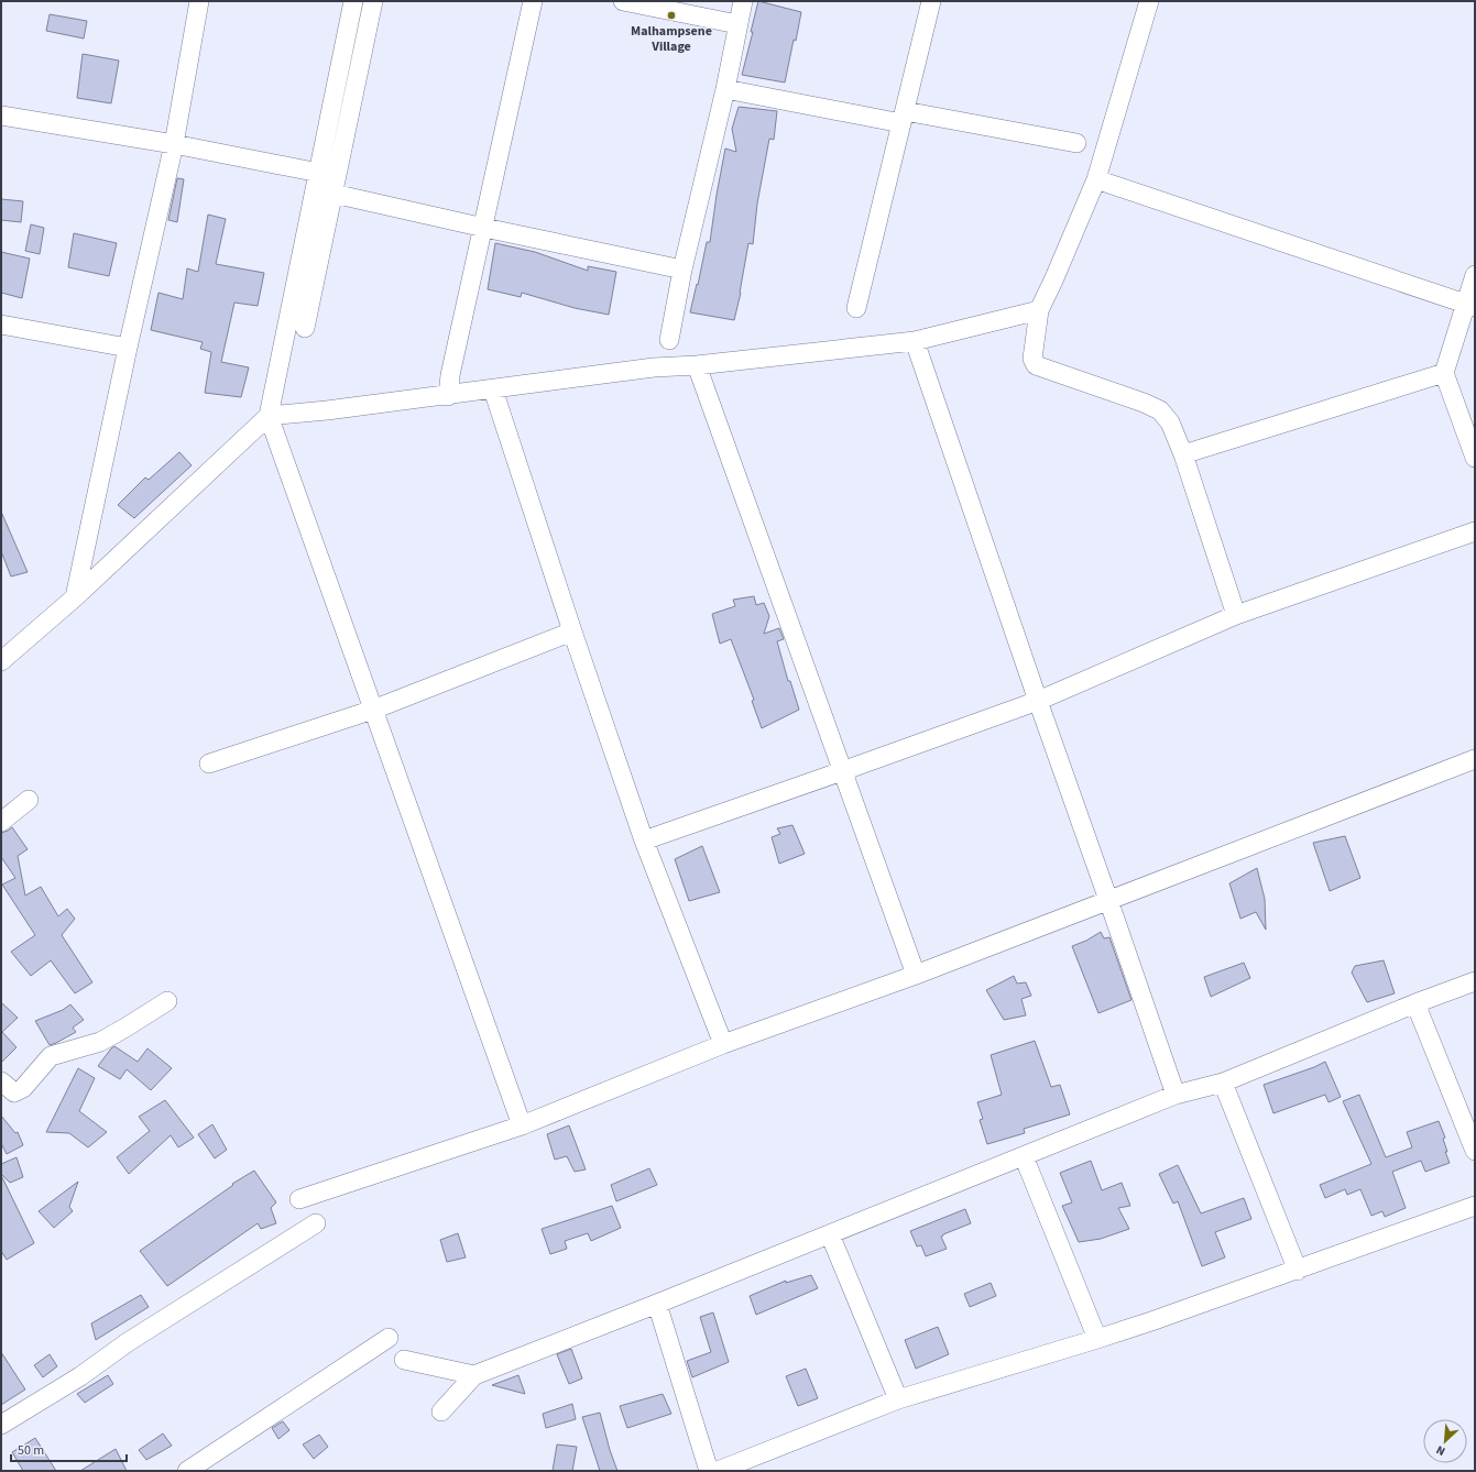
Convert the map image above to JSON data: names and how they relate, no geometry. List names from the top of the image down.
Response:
{
  "places": ["Malhampsene Village"],
  "scale_bar": "50 m",
  "north": "bottom left"
}
